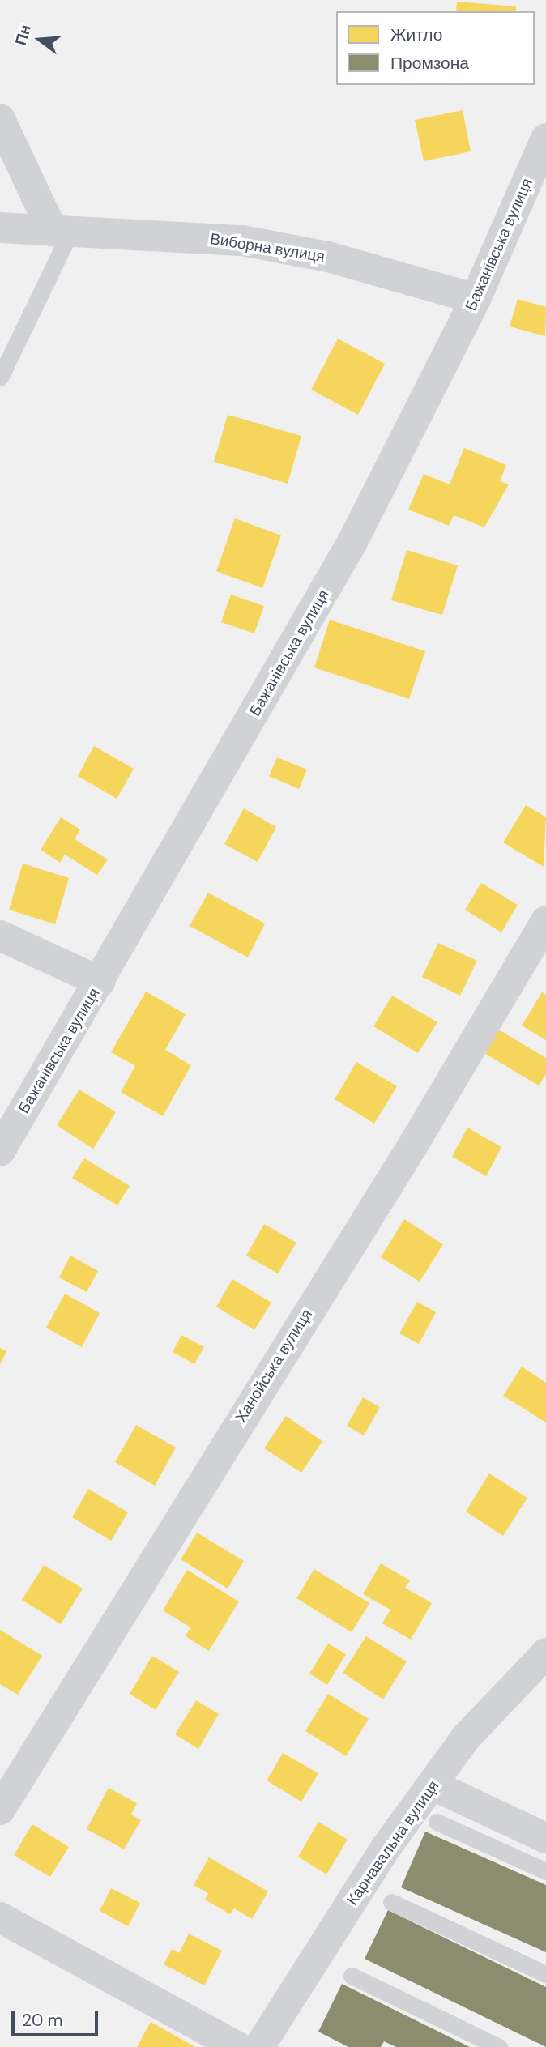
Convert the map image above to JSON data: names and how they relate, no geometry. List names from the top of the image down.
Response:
{
  "streets": {
    "street": [
      "Бажанівська вулиця",
      "Виборна вулиця",
      "Ханойська вулиця",
      "Карнавальна вулиця"
    ]
  },
  "crossings": [
    ["Бажанівська вулиця", "Виборна вулиця"]
  ],
  "legend": ["Житло", "Промзона"],
  "scale_bar": "20 m",
  "north": "left"
}
